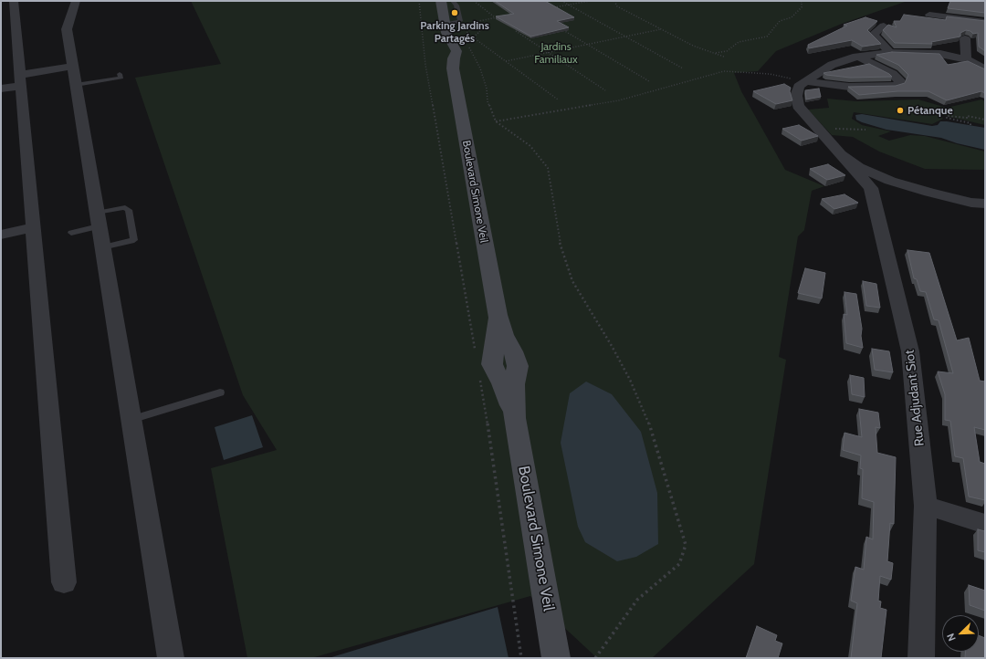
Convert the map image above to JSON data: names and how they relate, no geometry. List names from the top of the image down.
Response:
{
  "streets": {
    "main road": ["Boulevard Simone Veil"],
    "street": ["Rue Adjudant Siot"]
  },
  "parks": ["Jardins Familiaux"],
  "places": ["Parking Jardins Partagés", "Pétanque"],
  "north": "bottom left"
}
